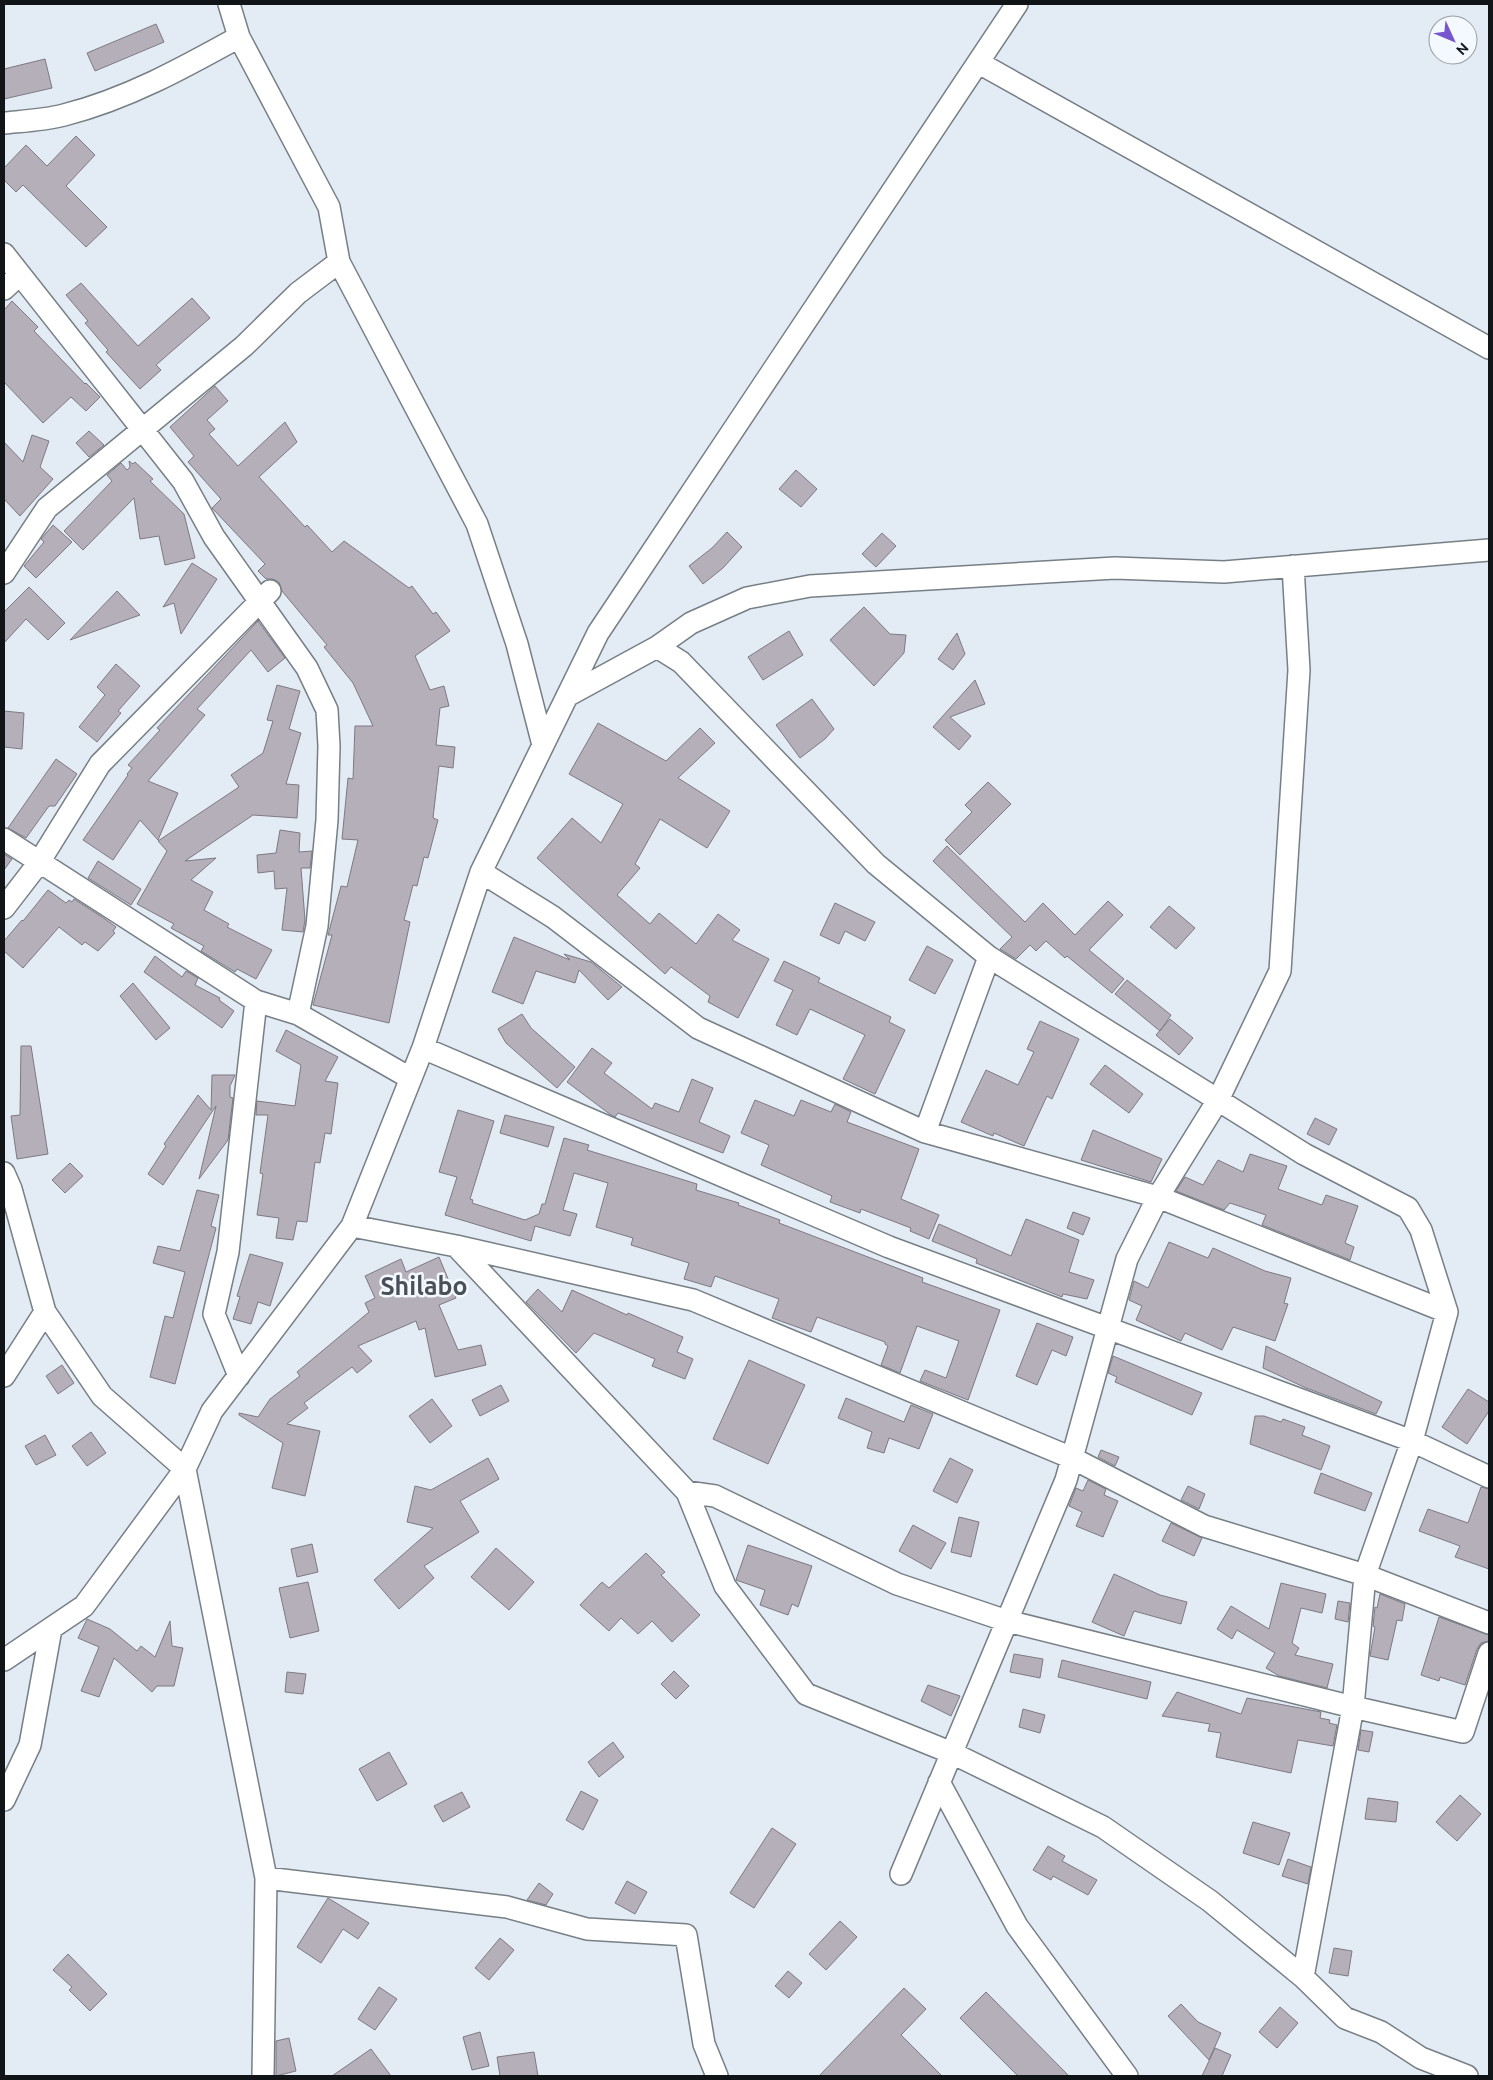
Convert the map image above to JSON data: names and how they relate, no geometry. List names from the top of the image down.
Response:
{
  "districts": ["Shilabo"],
  "north": "bottom right"
}
